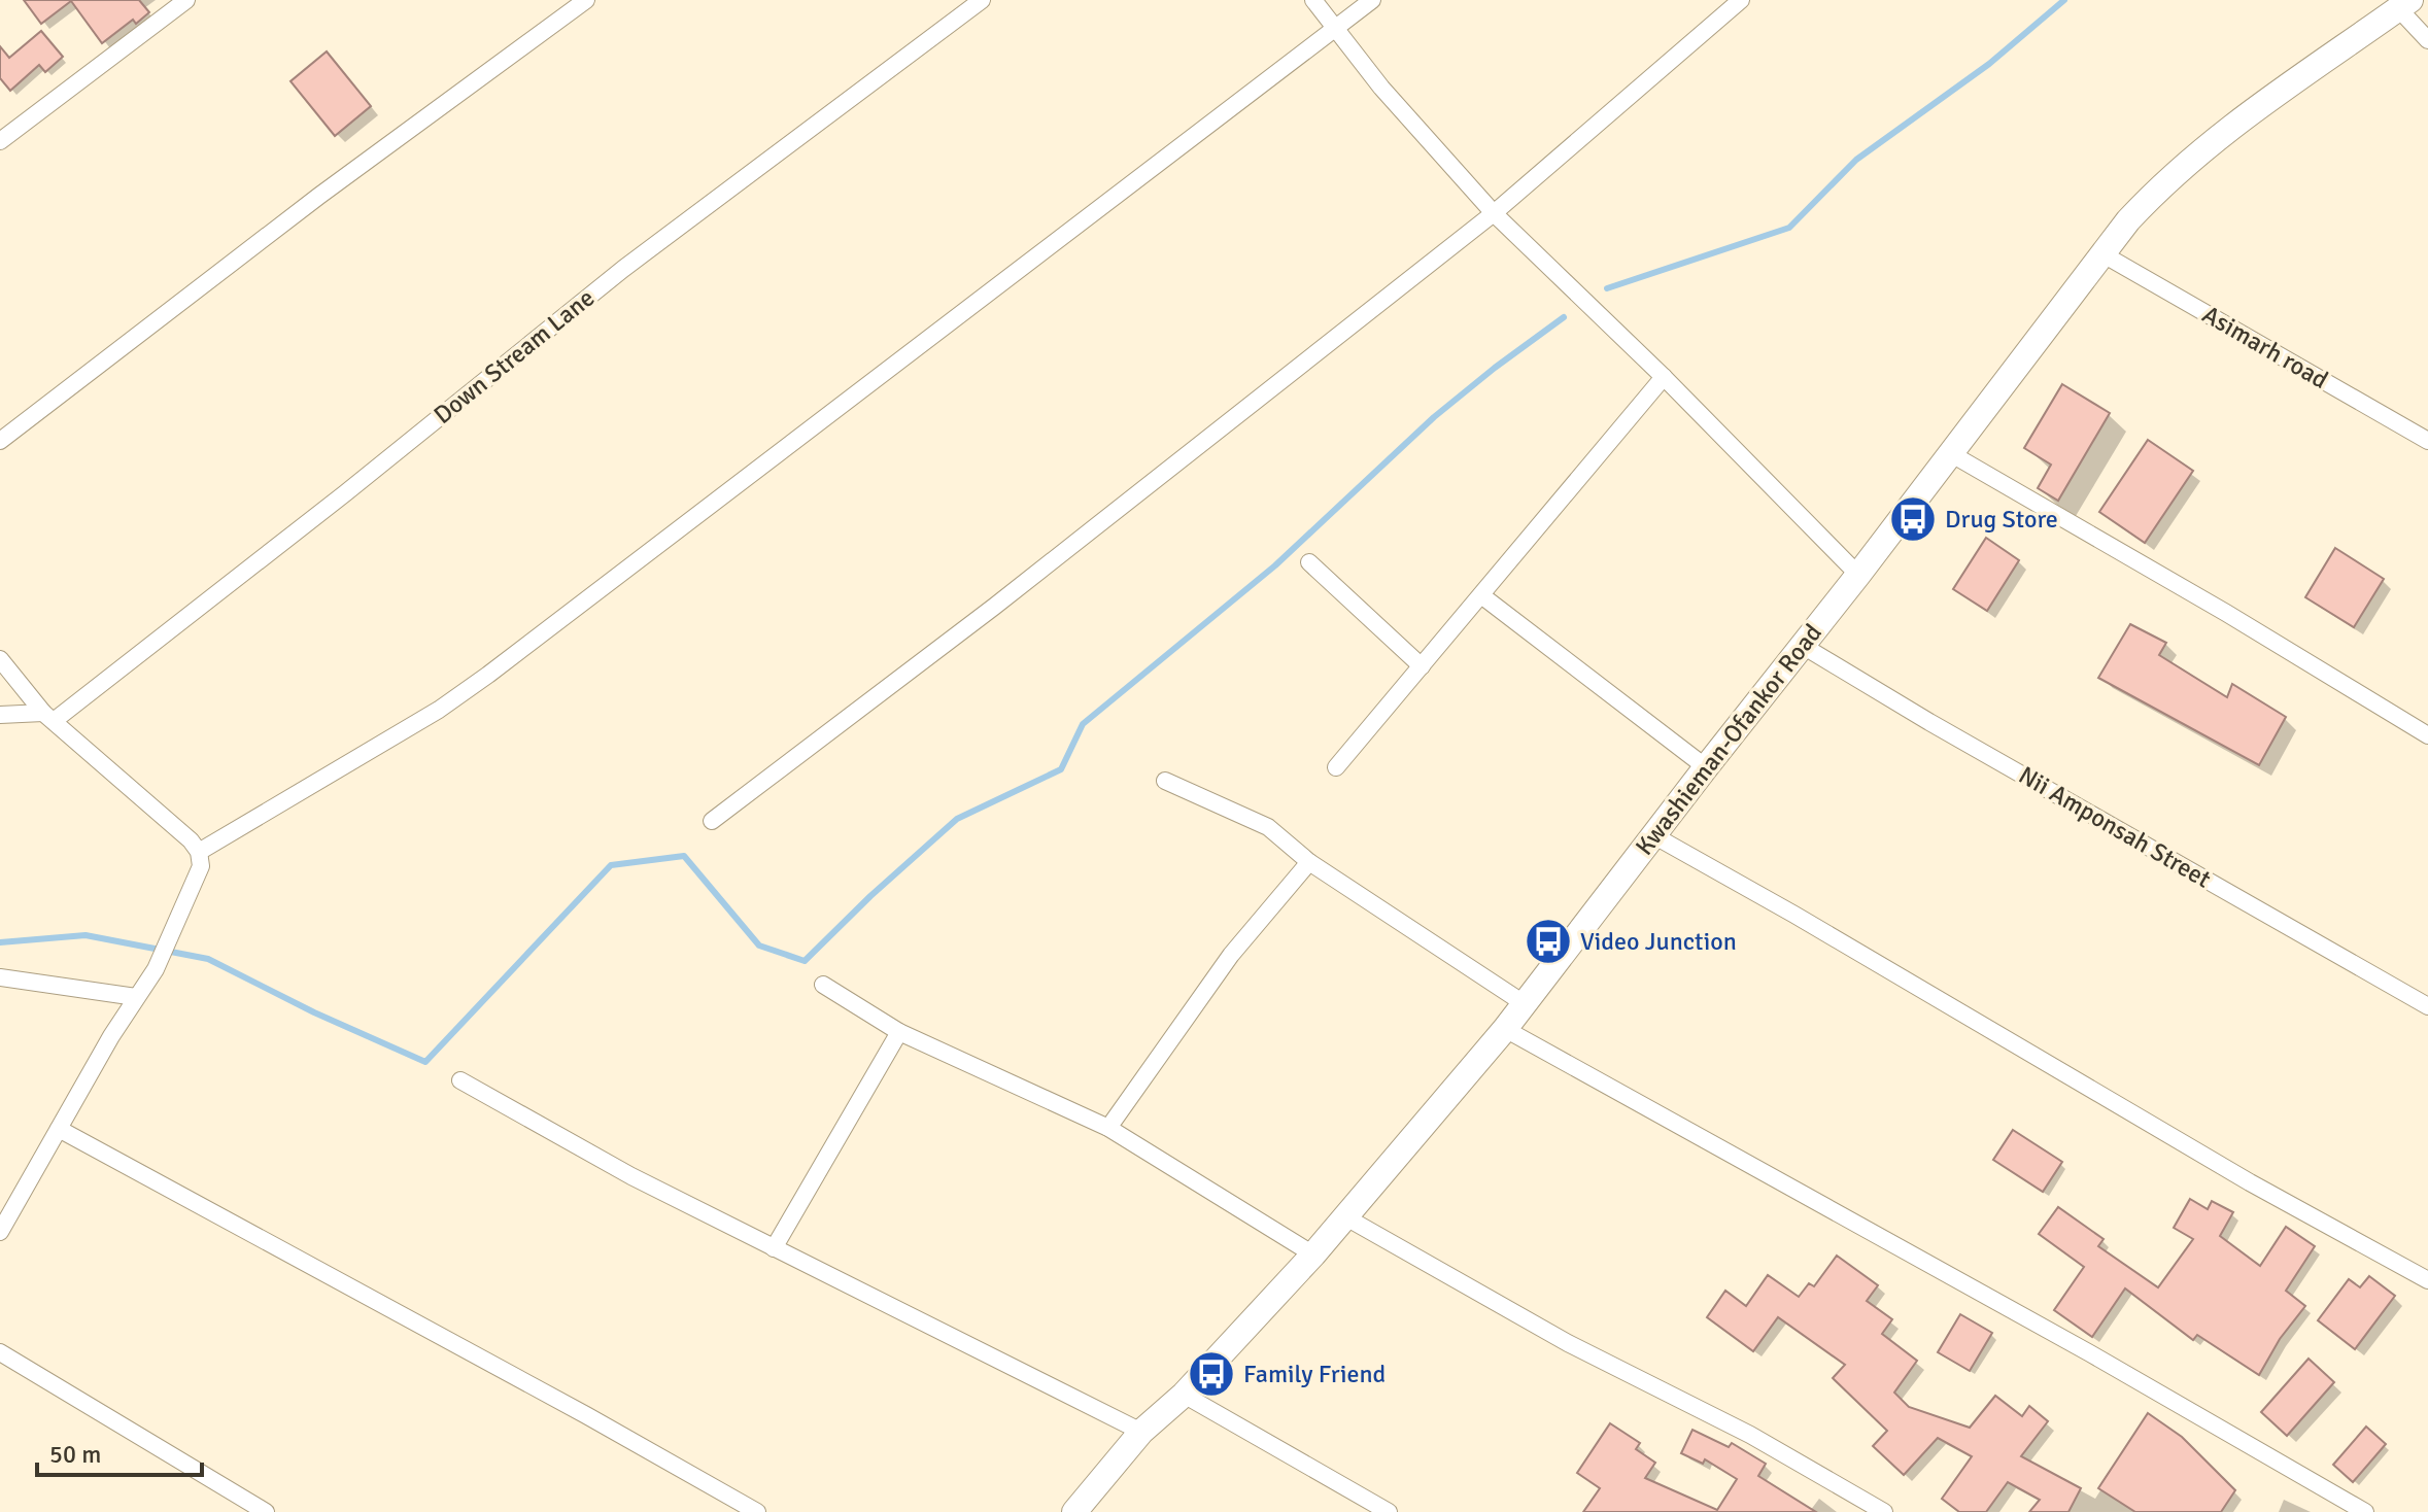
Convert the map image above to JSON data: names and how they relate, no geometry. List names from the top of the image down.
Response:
{
  "streets": {
    "main road": ["Kwashieman-Ofankor Road"],
    "street": ["Asimarh road", "Down Stream Lane", "Nii Amponsah Street"]
  },
  "crossings": [
    ["Asimarh road", "Kwashieman-Ofankor Road"],
    ["Kwashieman-Ofankor Road", "Nii Amponsah Street"]
  ],
  "places": {
    "bus stop": ["Drug Store", "Video Junction", "Family Friend"]
  },
  "scale_bar": "50 m"
}
